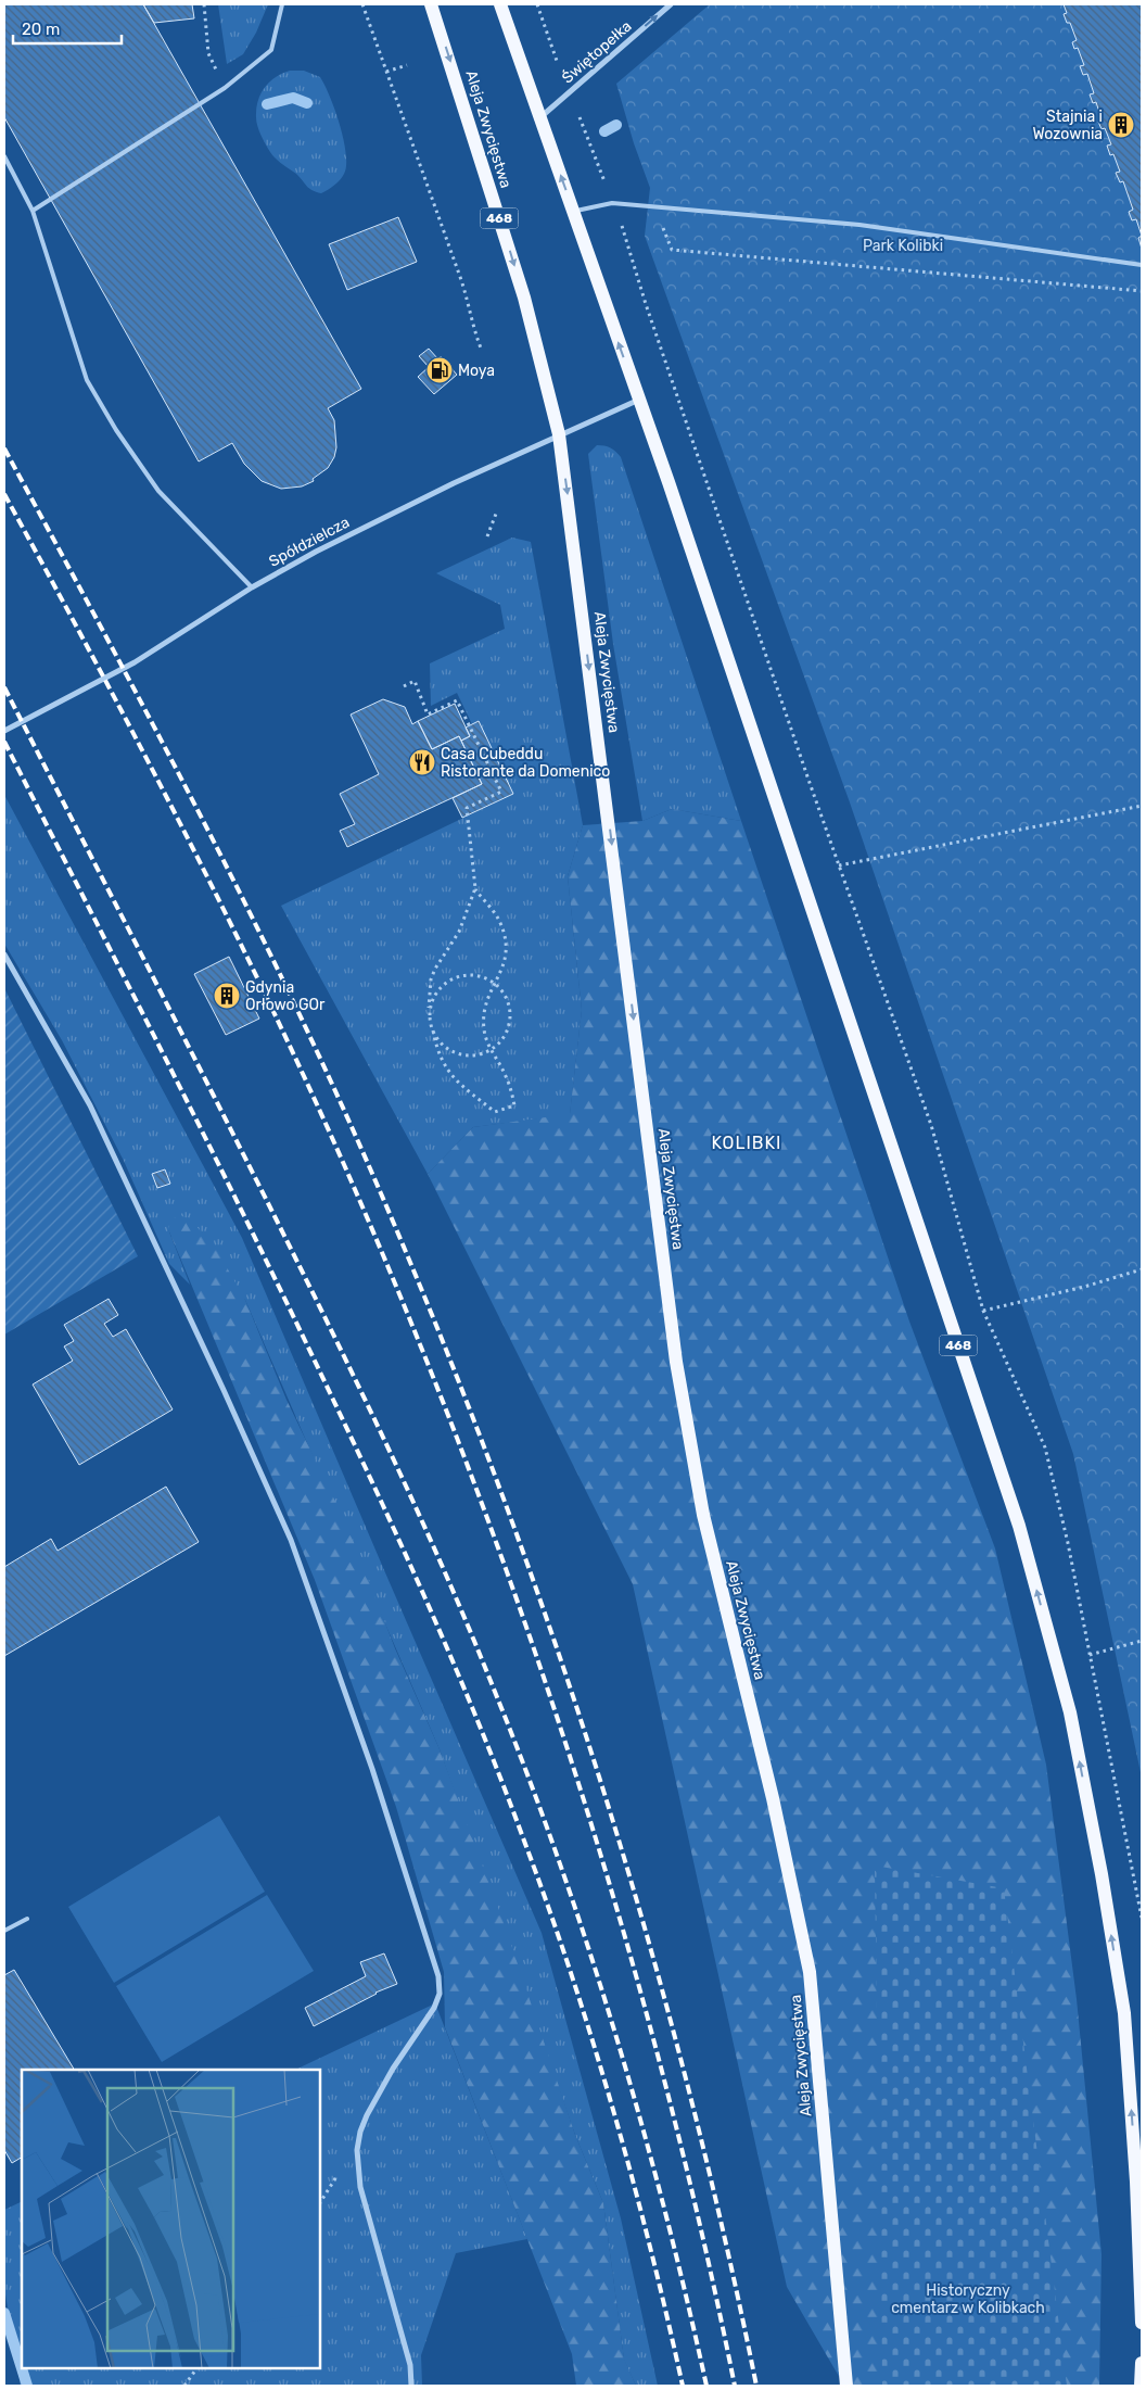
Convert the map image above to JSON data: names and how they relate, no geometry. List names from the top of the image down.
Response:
{
  "streets": {
    "main road": ["Aleja Zwycięstwa", "468"],
    "street": ["Świętopełka", "Spółdzielcza"]
  },
  "crossings": [
    ["Świętopełka", "468"],
    ["Aleja Zwycięstwa", "Spółdzielcza"],
    ["468", "Spółdzielcza"]
  ],
  "one_way": ["Świętopełka", "Aleja Zwycięstwa"],
  "districts": ["KOLIBKI"],
  "parks": ["Park Kolibki", "Historyczny cmentarz w Kolibkach"],
  "places": {
    "building": ["Stajnia i Wozownia", "Gdynia Orłowo GOr"],
    "fuel station": ["Moya"],
    "restaurant": ["Casa Cubeddu Ristorante da Domenico"]
  },
  "scale_bar": "20 m"
}
